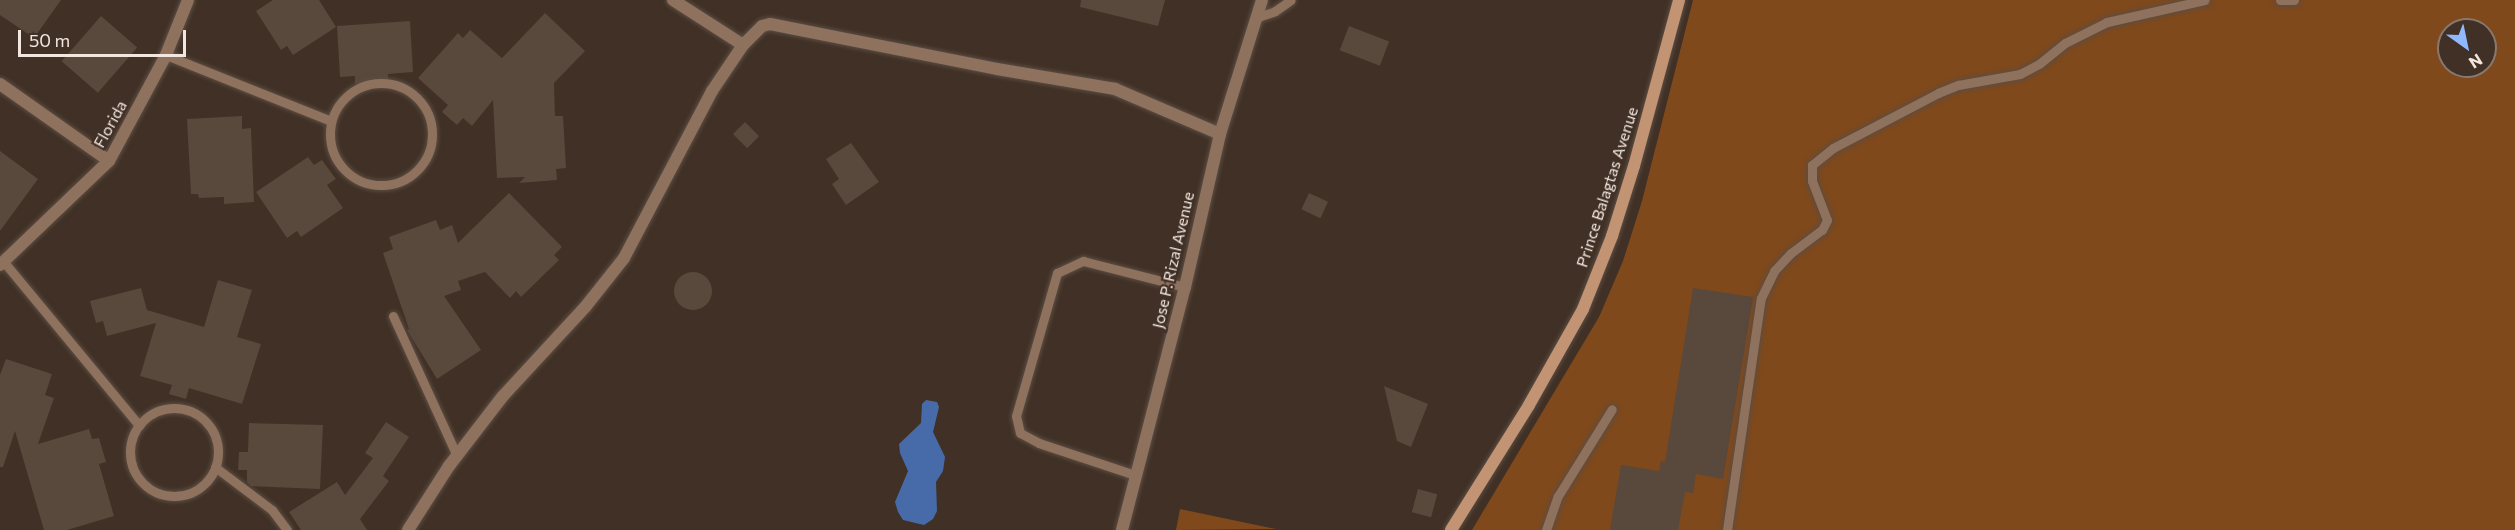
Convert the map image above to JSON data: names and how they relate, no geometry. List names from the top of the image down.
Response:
{
  "streets": {
    "main road": ["Prince Balagtas Avenue"],
    "street": ["Florida", "Jose P. Rizal Avenue"]
  },
  "scale_bar": "50 m",
  "north": "bottom right"
}
